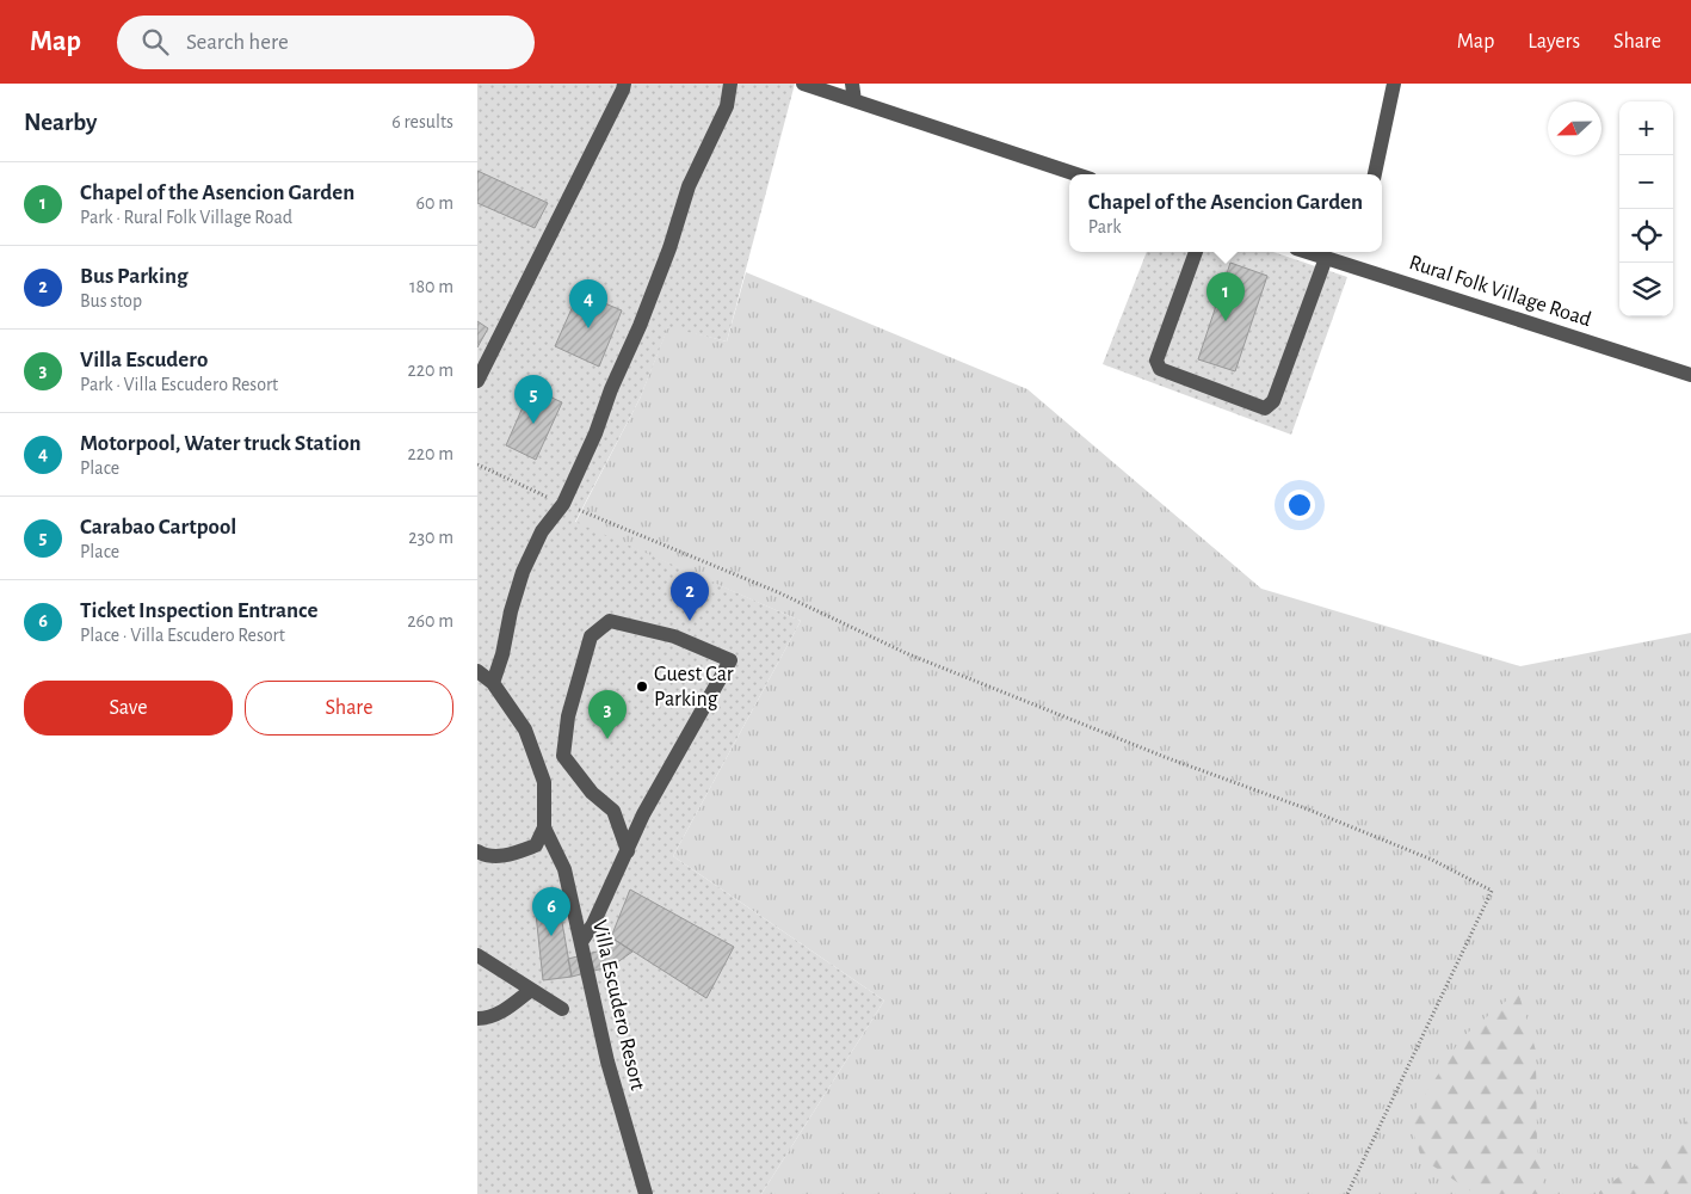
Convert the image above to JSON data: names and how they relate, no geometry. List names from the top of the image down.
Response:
{
  "streets": {
    "street": ["Rural Folk Village Road", "Villa Escudero Resort"]
  },
  "places": ["Guest Car Parking"],
  "north": "left",
  "page": {
    "header": "Map",
    "search": "Search here",
    "nav": ["Map", "Layers", "Share"],
    "heading": ["Nearby", "6 results"],
    "map_buttons": ["+", "−"],
    "list": [
      {
        "mark": "1",
        "name": "Chapel of the Asencion Garden",
        "note": "Park · Rural Folk Village Road",
        "value": "60 m"
      },
      {
        "mark": "2",
        "name": "Bus Parking",
        "note": "Bus stop",
        "value": "180 m"
      },
      {
        "mark": "3",
        "name": "Villa Escudero",
        "note": "Park · Villa Escudero Resort",
        "value": "220 m"
      },
      {
        "mark": "4",
        "name": "Motorpool, Water truck Station",
        "note": "Place",
        "value": "220 m"
      },
      {
        "mark": "5",
        "name": "Carabao Cartpool",
        "note": "Place",
        "value": "230 m"
      },
      {
        "mark": "6",
        "name": "Ticket Inspection Entrance",
        "note": "Place · Villa Escudero Resort",
        "value": "260 m"
      }
    ],
    "popup": ["Chapel of the Asencion Garden", "Park"],
    "pins": [
      "1",
      "4",
      "5",
      "2",
      "3",
      "6"
    ],
    "buttons": ["Save", "Share"]
  }
}
